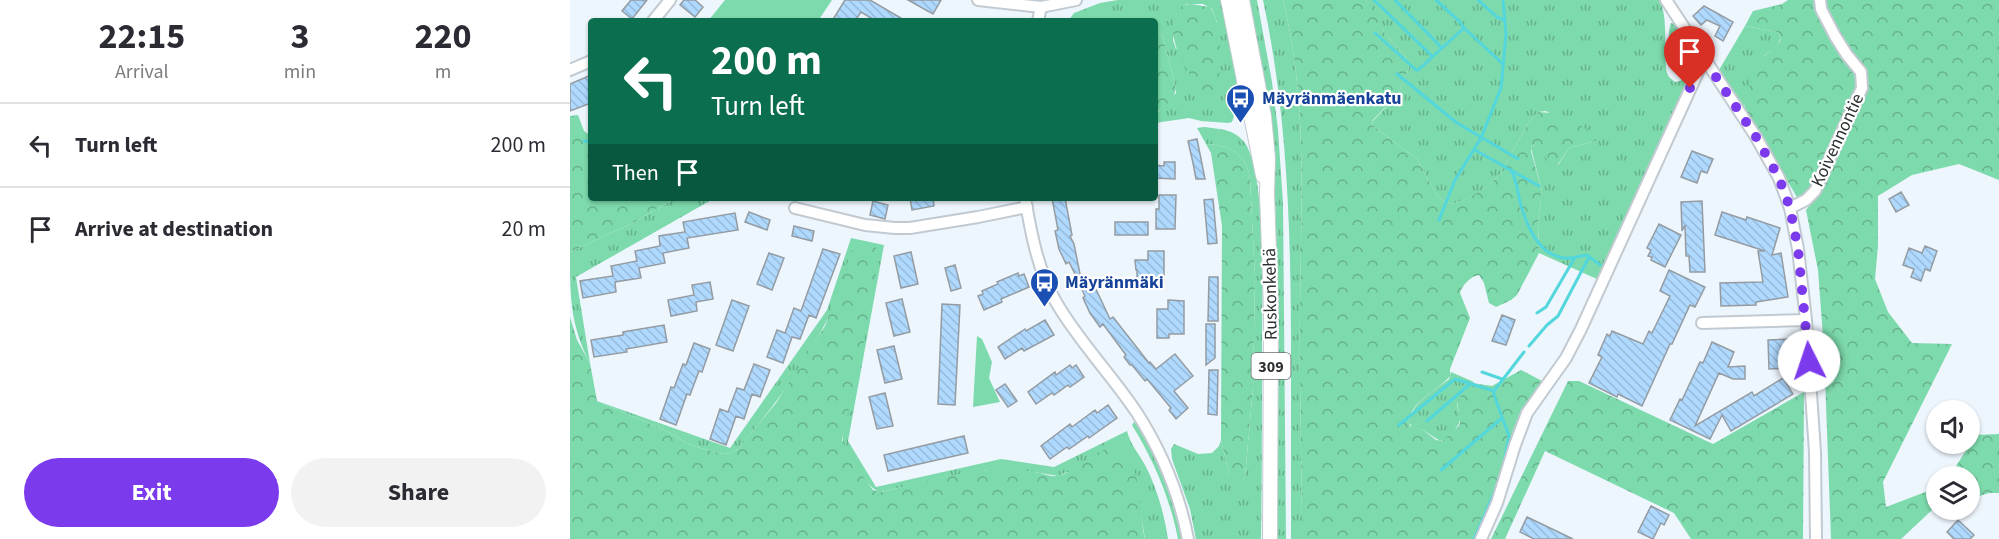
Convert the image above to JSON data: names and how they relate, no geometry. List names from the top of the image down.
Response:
{
  "streets": {
    "main road": ["Ruskonkehä", "309"],
    "street": ["Koivennontie"]
  },
  "places": {
    "bus stop": ["Mäyränmäenkatu", "Mäyränmäki"]
  },
  "page": {
    "eta": [
      "22:15",
      "Arrival",
      "3",
      "min",
      "220",
      "m"
    ],
    "turn": ["200 m", "Turn left"],
    "list": [
      {
        "name": "Turn left",
        "value": "200 m"
      },
      {
        "name": "Arrive at destination",
        "value": "20 m"
      }
    ],
    "then": "Then",
    "buttons": ["Exit", "Share"]
  }
}
